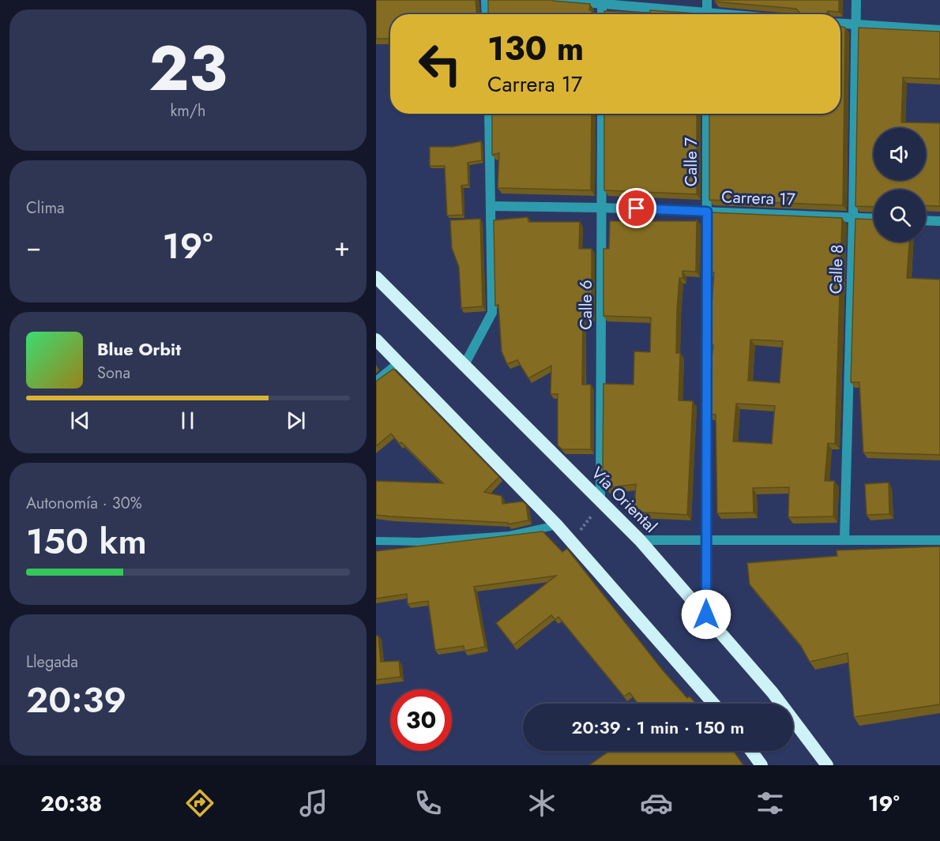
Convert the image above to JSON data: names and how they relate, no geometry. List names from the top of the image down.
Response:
{
  "streets": {
    "highway": ["Vía Oriental"],
    "street": [
      "Calle 7",
      "Carrera 17",
      "Calle 8",
      "Calle 6"
    ]
  },
  "crossings": [
    ["Calle 7", "Carrera 17"],
    ["Calle 7", "Vía Oriental"],
    ["Carrera 17", "Calle 8"],
    ["Carrera 17", "Calle 6"],
    ["Calle 6", "Vía Oriental"]
  ],
  "page": {
    "tile": [
      ["23", "km/h"],
      "Clima",
      ["Autonomía · 30%", "150 km"],
      ["Llegada", "20:39"]
    ],
    "turn": ["130 m", "Carrera 17"],
    "heat": ["−", "19°", "+"],
    "song": ["Blue Orbit", "Sona"],
    "limit": "30",
    "trip": "20:39 · 1 min · 150 m",
    "tabs": ["20:38", "19°"]
  }
}
